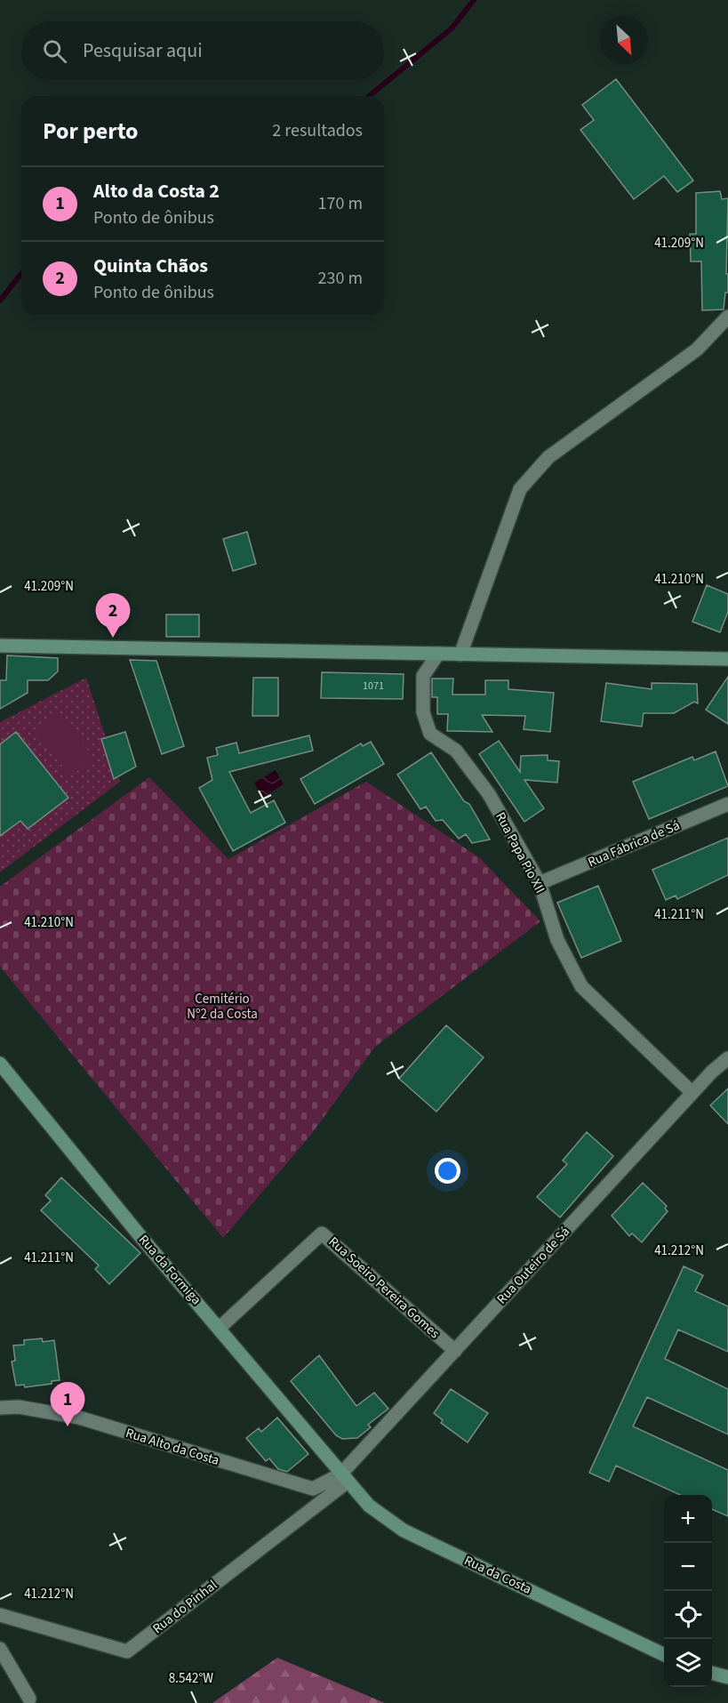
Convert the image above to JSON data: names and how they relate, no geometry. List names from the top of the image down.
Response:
{
  "streets": {
    "street": [
      "Rua Fábrica de Sá",
      "Rua Papa Pio XII",
      "Rua Outeiro de Sá",
      "Rua da Formiga",
      "Rua Soeiro Pereira Gomes",
      "Rua Alto da Costa",
      "Rua da Costa",
      "Rua do Pinhal"
    ]
  },
  "crossings": [
    ["Rua Fábrica de Sá", "Rua Papa Pio XII"],
    ["Rua Papa Pio XII", "Rua Outeiro de Sá"],
    ["Rua Outeiro de Sá", "Rua da Formiga"],
    ["Rua Outeiro de Sá", "Rua Soeiro Pereira Gomes"],
    ["Rua Outeiro de Sá", "Rua Alto da Costa"],
    ["Rua Outeiro de Sá", "Rua da Costa"],
    ["Rua Outeiro de Sá", "Rua do Pinhal"],
    ["Rua da Formiga", "Rua Soeiro Pereira Gomes"],
    ["Rua da Formiga", "Rua Alto da Costa"],
    ["Rua da Formiga", "Rua da Costa"],
    ["Rua da Formiga", "Rua do Pinhal"],
    ["Rua Alto da Costa", "Rua da Costa"],
    ["Rua Alto da Costa", "Rua do Pinhal"],
    ["Rua da Costa", "Rua do Pinhal"]
  ],
  "parks": ["Cemitério Nº2 da Costa"],
  "house_numbers": ["1071"],
  "north": "bottom right",
  "page": {
    "search": "Pesquisar aqui",
    "heading": ["Por perto", "2 resultados"],
    "list": [
      {
        "mark": "1",
        "name": "Alto da Costa 2",
        "note": "Ponto de ônibus",
        "value": "170 m"
      },
      {
        "mark": "2",
        "name": "Quinta Chãos",
        "note": "Ponto de ônibus",
        "value": "230 m"
      }
    ],
    "pins": ["2", "1"],
    "map_buttons": ["+", "−"]
  },
  "coordinates": [
    "41.209°N",
    "41.210°N",
    "41.211°N",
    "41.212°N",
    "8.542°W"
  ]
}
